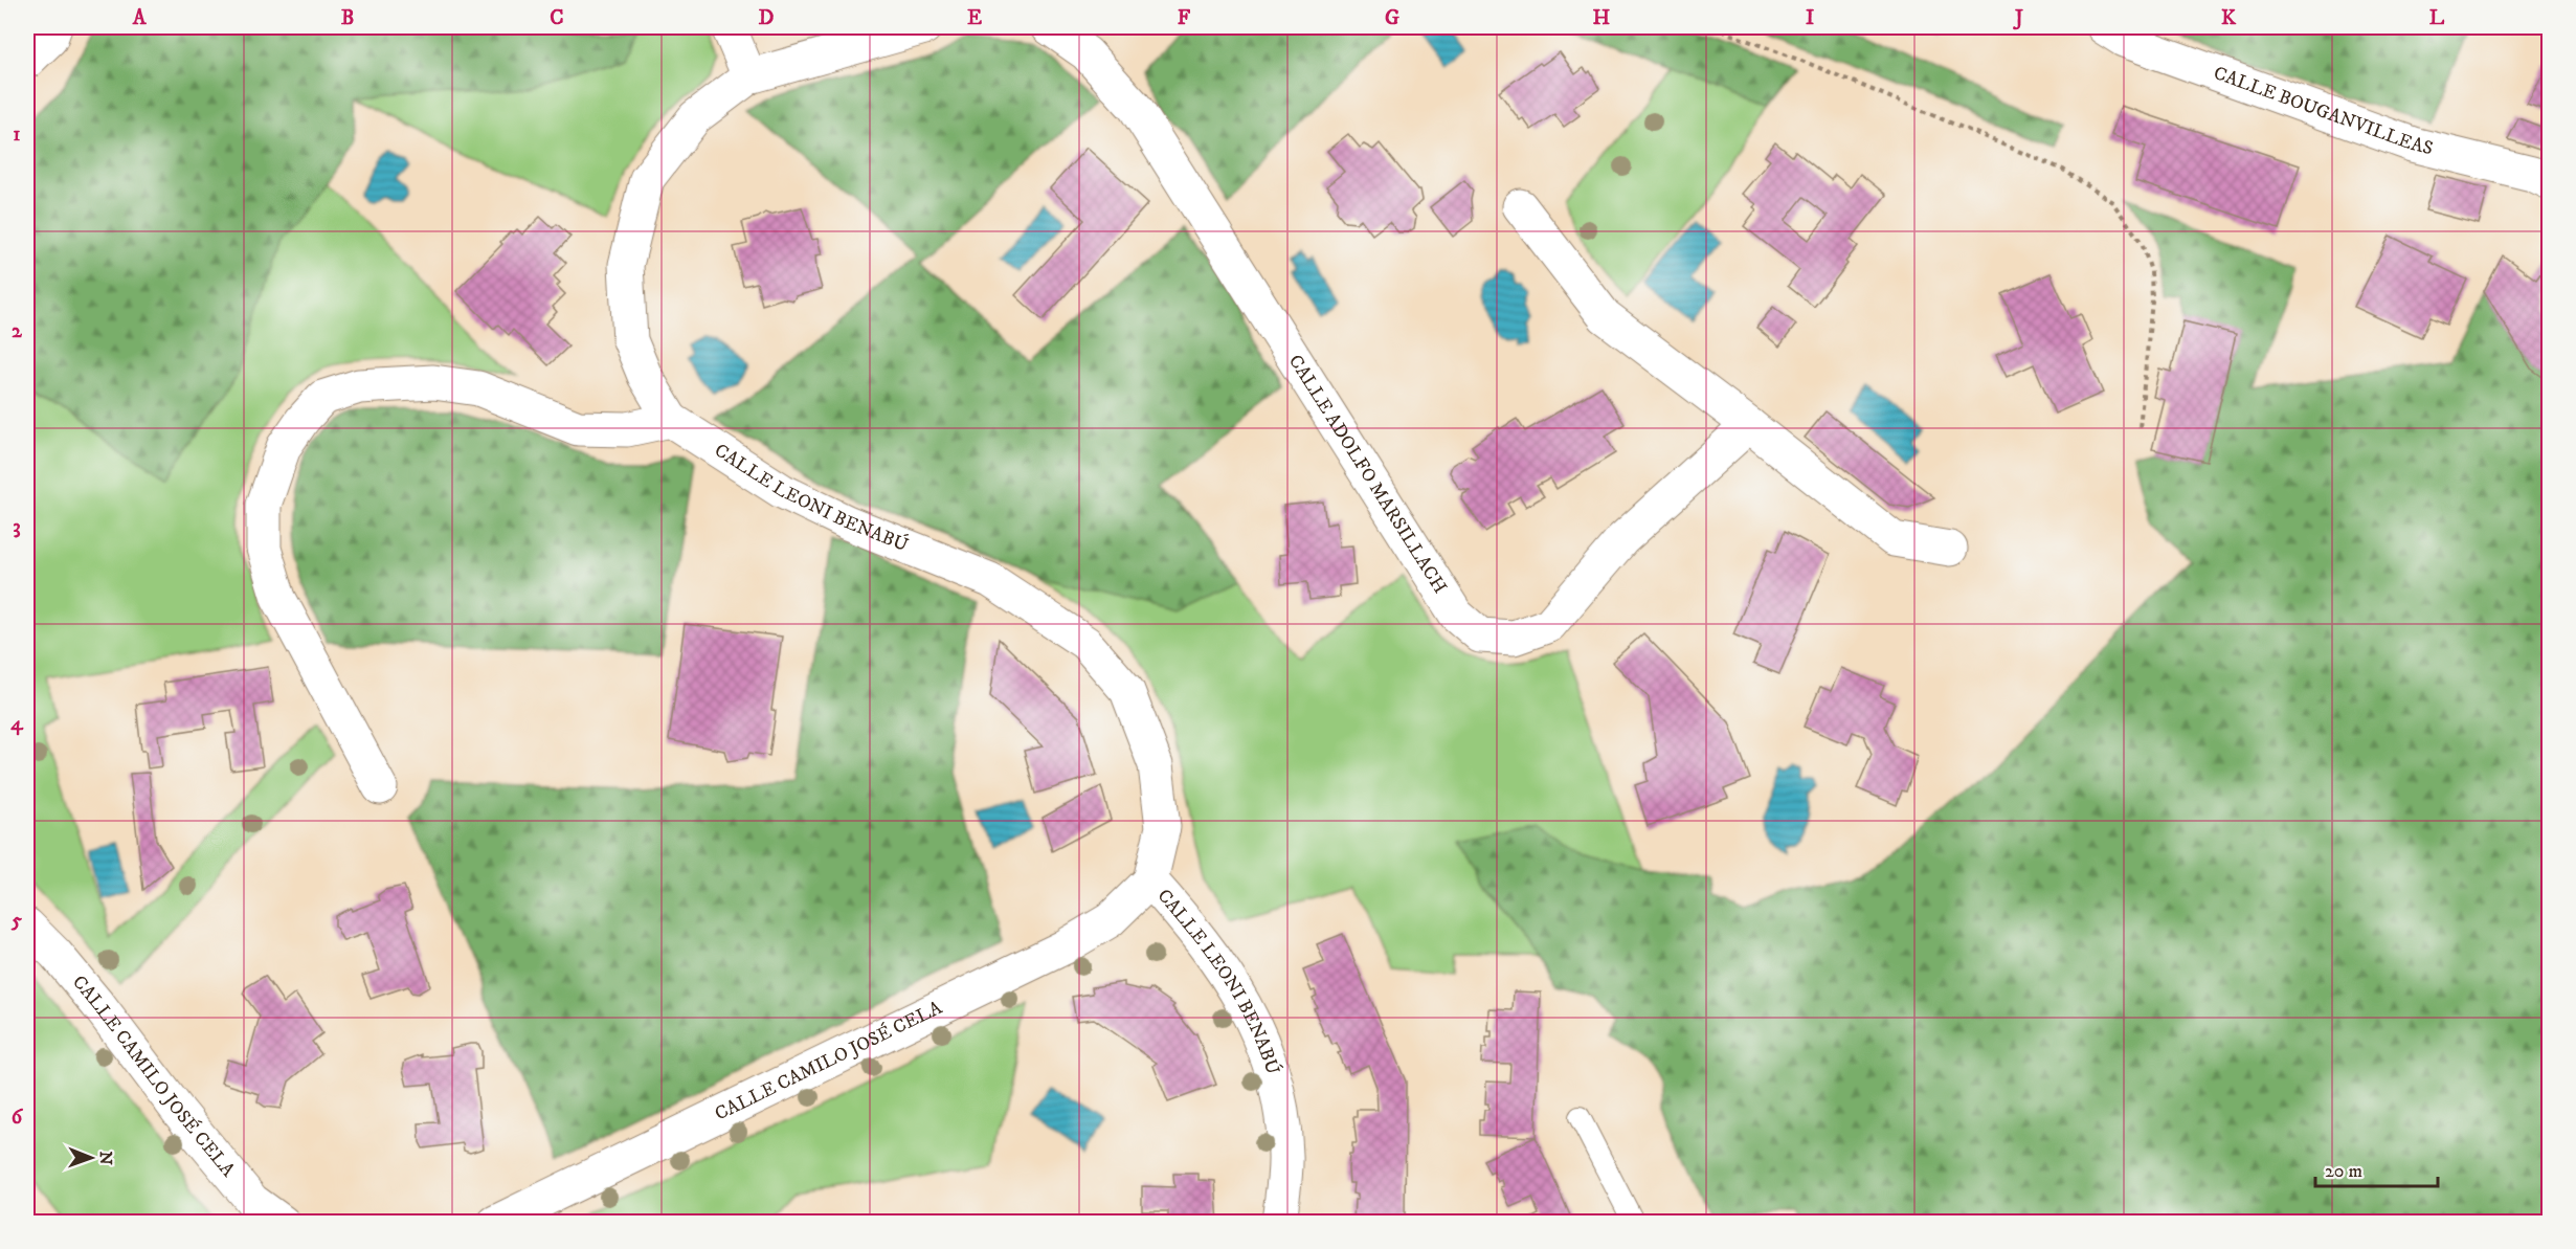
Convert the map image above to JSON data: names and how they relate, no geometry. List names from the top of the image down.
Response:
{
  "streets": {
    "street": [
      "CALLE BOUGANVILLEAS",
      "CALLE ADOLFO MARSILLACH",
      "CALLE LEONI BENABÚ",
      "CALLE CAMILO JOSÉ CELA"
    ]
  },
  "crossings": [
    ["CALLE LEONI BENABÚ", "CALLE CAMILO JOSÉ CELA"]
  ],
  "scale_bar": "20 m",
  "north": "right",
  "grid": {
    "columns": [
      "A",
      "B",
      "C",
      "D",
      "E",
      "F",
      "G",
      "H",
      "I",
      "J",
      "K",
      "L"
    ],
    "rows": [
      "1",
      "2",
      "3",
      "4",
      "5",
      "6"
    ]
  }
}
